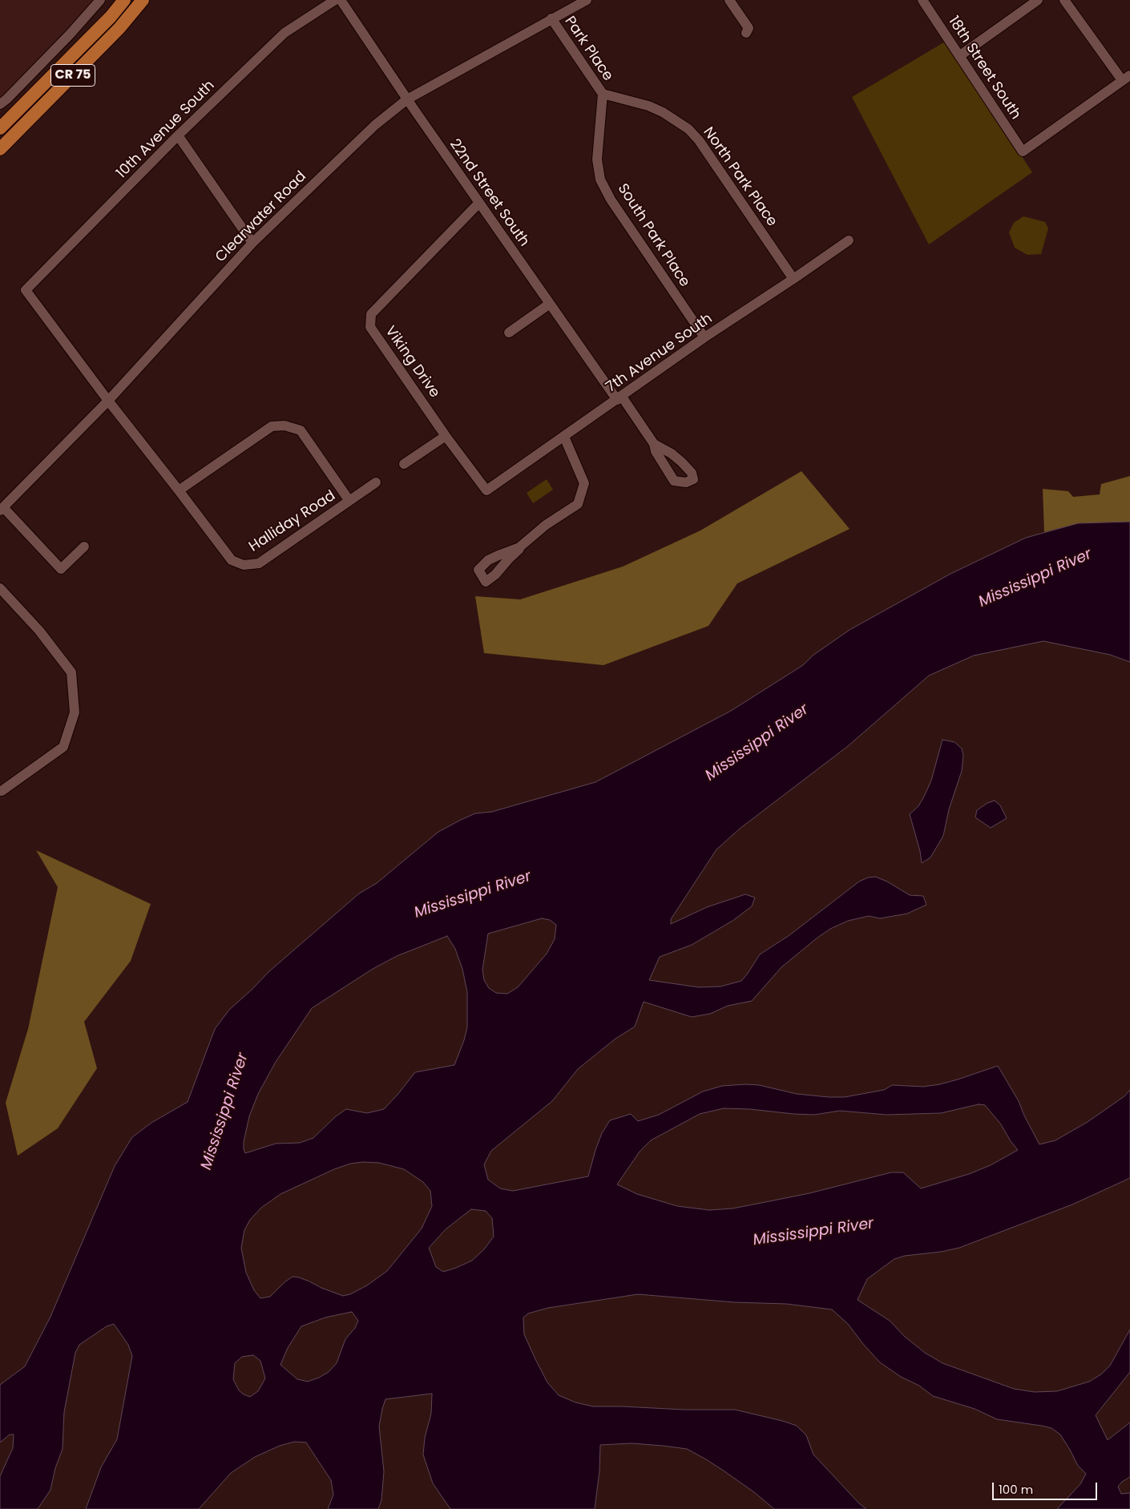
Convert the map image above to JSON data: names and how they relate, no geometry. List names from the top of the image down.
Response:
{
  "streets": {
    "main road": ["CR 75"],
    "street": [
      "Park Place",
      "18th Street South",
      "10th Avenue South",
      "North Park Place",
      "22nd Street South",
      "Clearwater Road",
      "South Park Place",
      "7th Avenue South",
      "Viking Drive",
      "Halliday Road"
    ]
  },
  "crossings": [
    ["Park Place", "North Park Place"],
    ["Park Place", "Clearwater Road"],
    ["Park Place", "South Park Place"],
    ["10th Avenue South", "Halliday Road"],
    ["North Park Place", "South Park Place"],
    ["North Park Place", "7th Avenue South"],
    ["22nd Street South", "Clearwater Road"],
    ["22nd Street South", "7th Avenue South"],
    ["22nd Street South", "Viking Drive"],
    ["Clearwater Road", "Halliday Road"],
    ["South Park Place", "7th Avenue South"],
    ["7th Avenue South", "Viking Drive"]
  ],
  "water": ["Mississippi River"],
  "scale_bar": "100 m"
}
